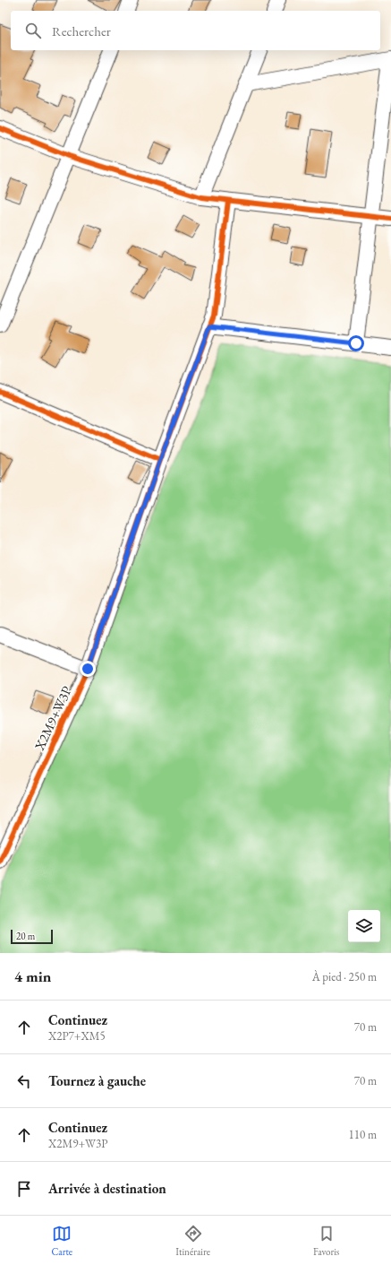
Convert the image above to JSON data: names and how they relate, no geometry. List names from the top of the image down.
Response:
{
  "streets": {
    "street": ["X2M9+W3P"]
  },
  "scale_bar": "20 m",
  "page": {
    "search": "Rechercher",
    "scale": "20 m",
    "heading": ["4 min", "À pied · 250 m"],
    "list": [
      ["Continuez", "X2P7+XM5", "70 m"],
      ["Tournez à gauche", "70 m"],
      ["Continuez", "X2M9+W3P", "110 m"],
      "Arrivée à destination"
    ],
    "nav": ["Carte", "Itinéraire", "Favoris"]
  }
}
